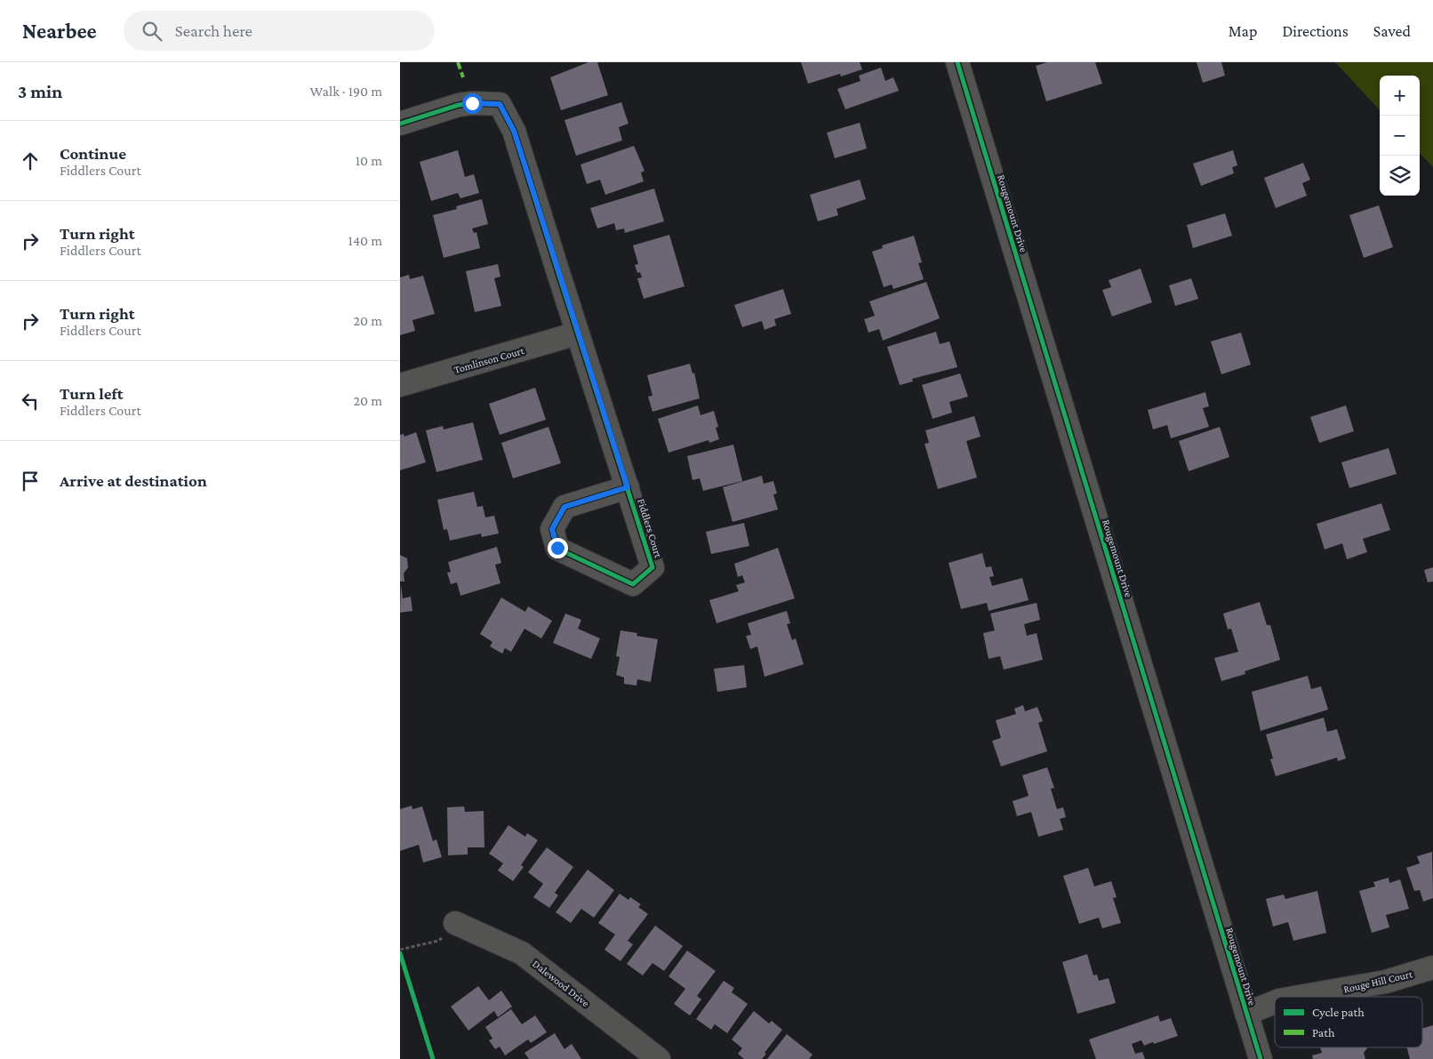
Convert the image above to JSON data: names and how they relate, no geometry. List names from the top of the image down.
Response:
{
  "streets": {
    "street": [
      "Rougemount Drive",
      "Tomlinson Court",
      "Fiddlers Court",
      "Rouge Hill Court",
      "Dalewood Drive"
    ]
  },
  "crossings": [
    ["Rougemount Drive", "Rouge Hill Court"],
    ["Tomlinson Court", "Fiddlers Court"]
  ],
  "legend": ["Cycle path", "Path"],
  "page": {
    "header": "Nearbee",
    "search": "Search here",
    "nav": ["Map", "Directions", "Saved"],
    "heading": ["3 min", "Walk · 190 m"],
    "map_buttons": ["+", "−"],
    "list": [
      ["Continue", "Fiddlers Court", "10 m"],
      ["Turn right", "Fiddlers Court", "140 m"],
      ["Turn right", "Fiddlers Court", "20 m"],
      ["Turn left", "Fiddlers Court", "20 m"],
      "Arrive at destination"
    ]
  }
}
